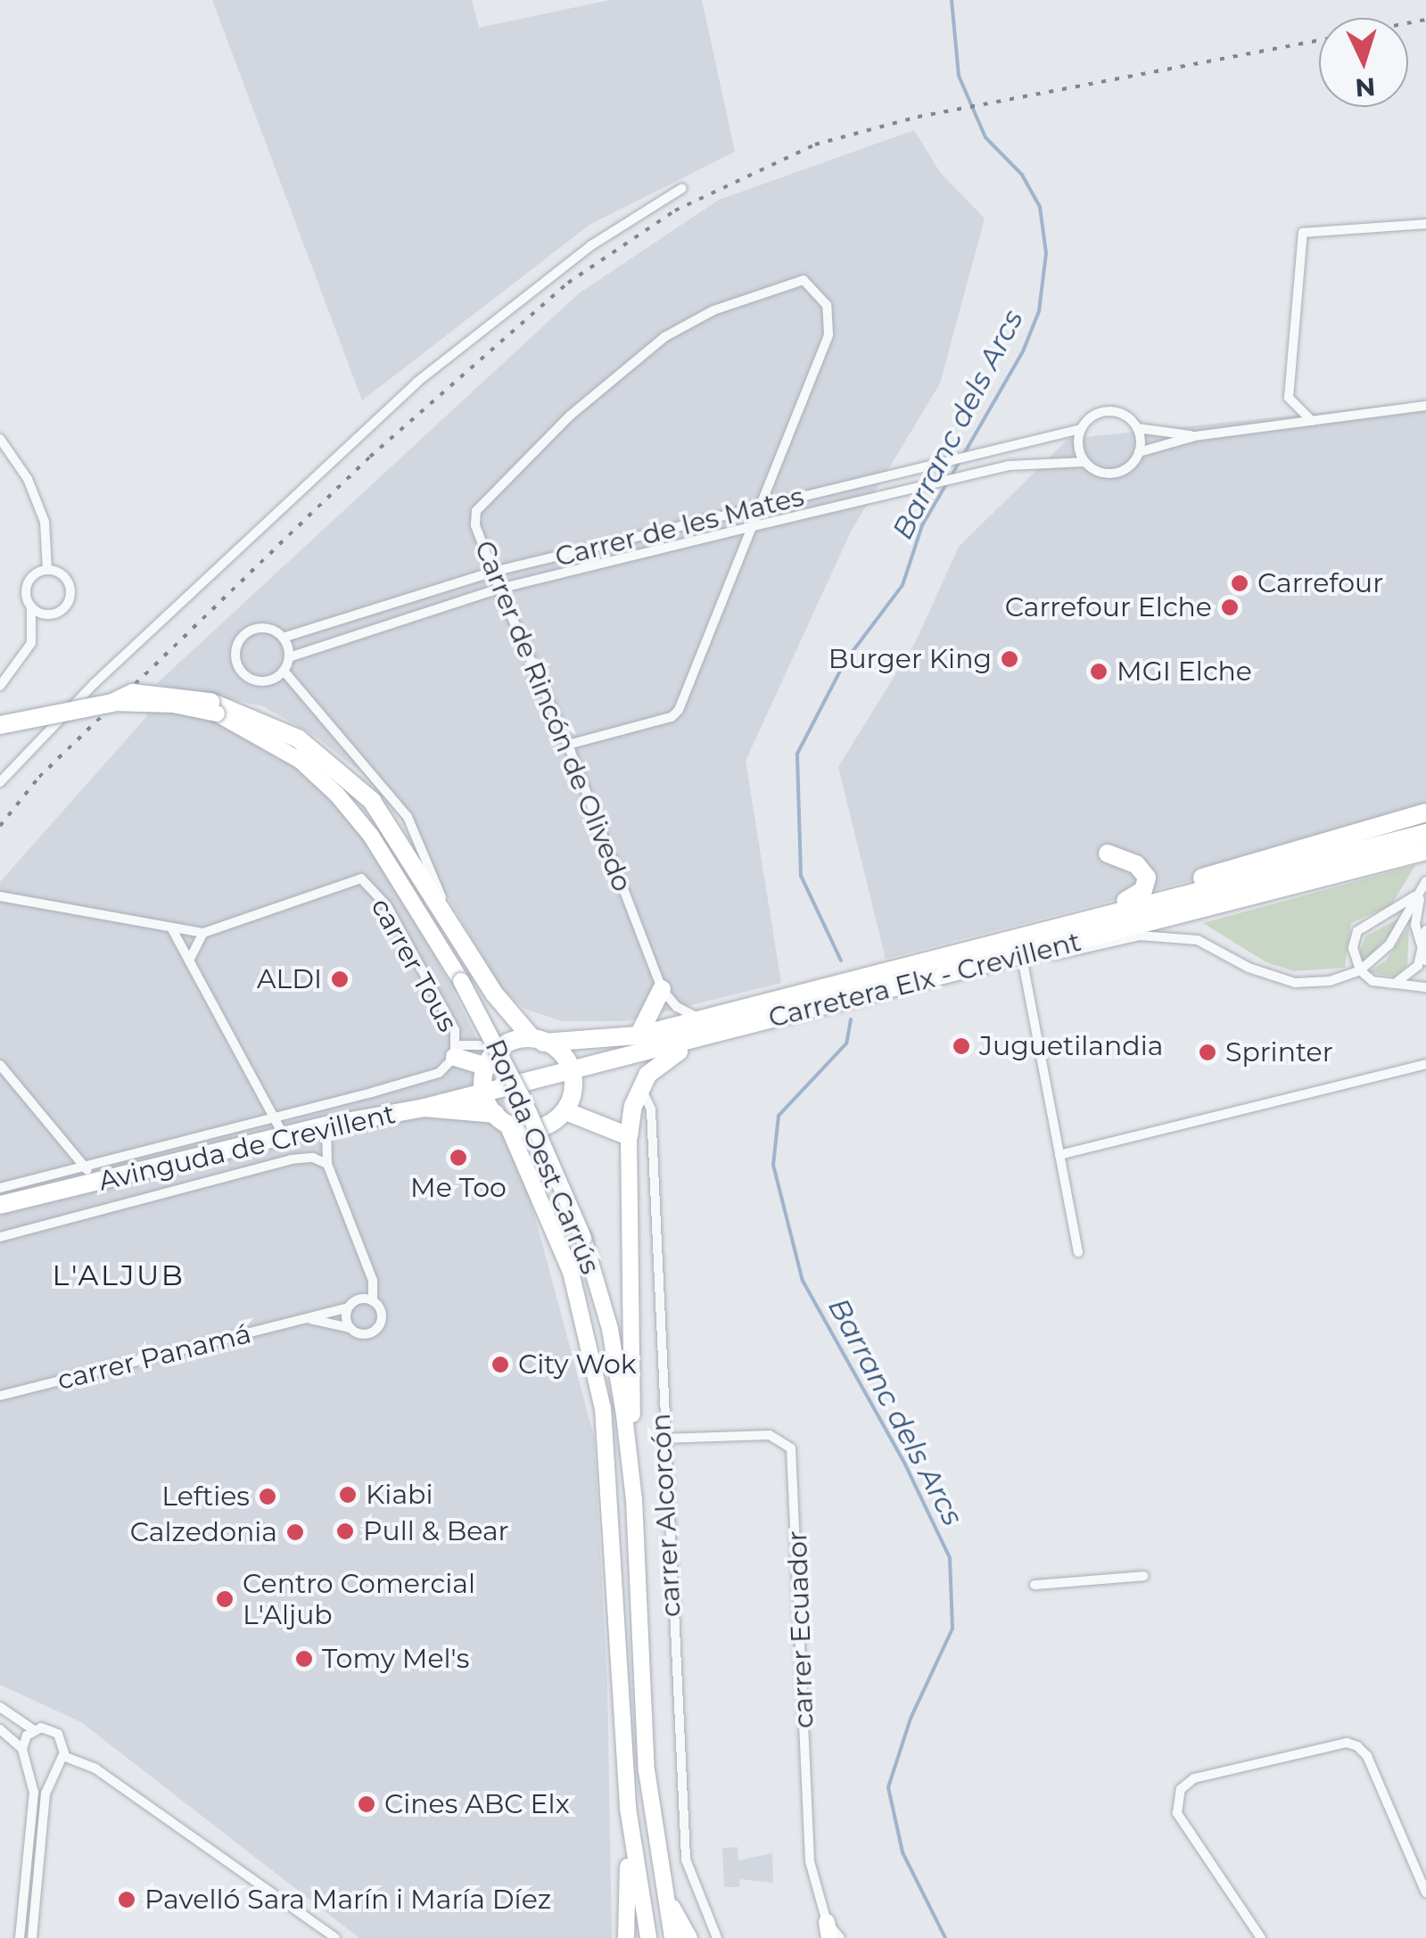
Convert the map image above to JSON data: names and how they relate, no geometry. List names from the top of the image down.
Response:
{
  "streets": {
    "highway": ["Carretera Elx - Crevillent", "Avinguda de Crevillent", "Ronda Oest Carrús"],
    "street": [
      "Carrer de les Mates",
      "Carrer de Rincón de Olivedo",
      "carrer Tous",
      "carrer Panamá",
      "carrer Alcorcón",
      "carrer Ecuador"
    ]
  },
  "crossings": [
    ["Carrer de les Mates", "Carrer de Rincón de Olivedo"],
    ["Carrer de Rincón de Olivedo", "Carretera Elx - Crevillent"],
    ["carrer Tous", "Avinguda de Crevillent"],
    ["Carretera Elx - Crevillent", "Avinguda de Crevillent"],
    ["Carretera Elx - Crevillent", "Ronda Oest Carrús"],
    ["Avinguda de Crevillent", "Ronda Oest Carrús"],
    ["carrer Alcorcón", "carrer Ecuador"]
  ],
  "districts": ["L'ALJUB"],
  "water": ["Barranc dels Arcs"],
  "places": [
    "Carrefour",
    "Carrefour Elche",
    "Burger King",
    "MGI Elche",
    "ALDI",
    "Juguetilandia",
    "Sprinter",
    "Me Too",
    "City Wok",
    "Kiabi",
    "Lefties",
    "Pull & Bear",
    "Calzedonia",
    "Centro Comercial L'Aljub",
    "Tomy Mel's",
    "Cines ABC Elx",
    "Pavelló Sara Marín i María Díez"
  ],
  "north": "bottom"
}
